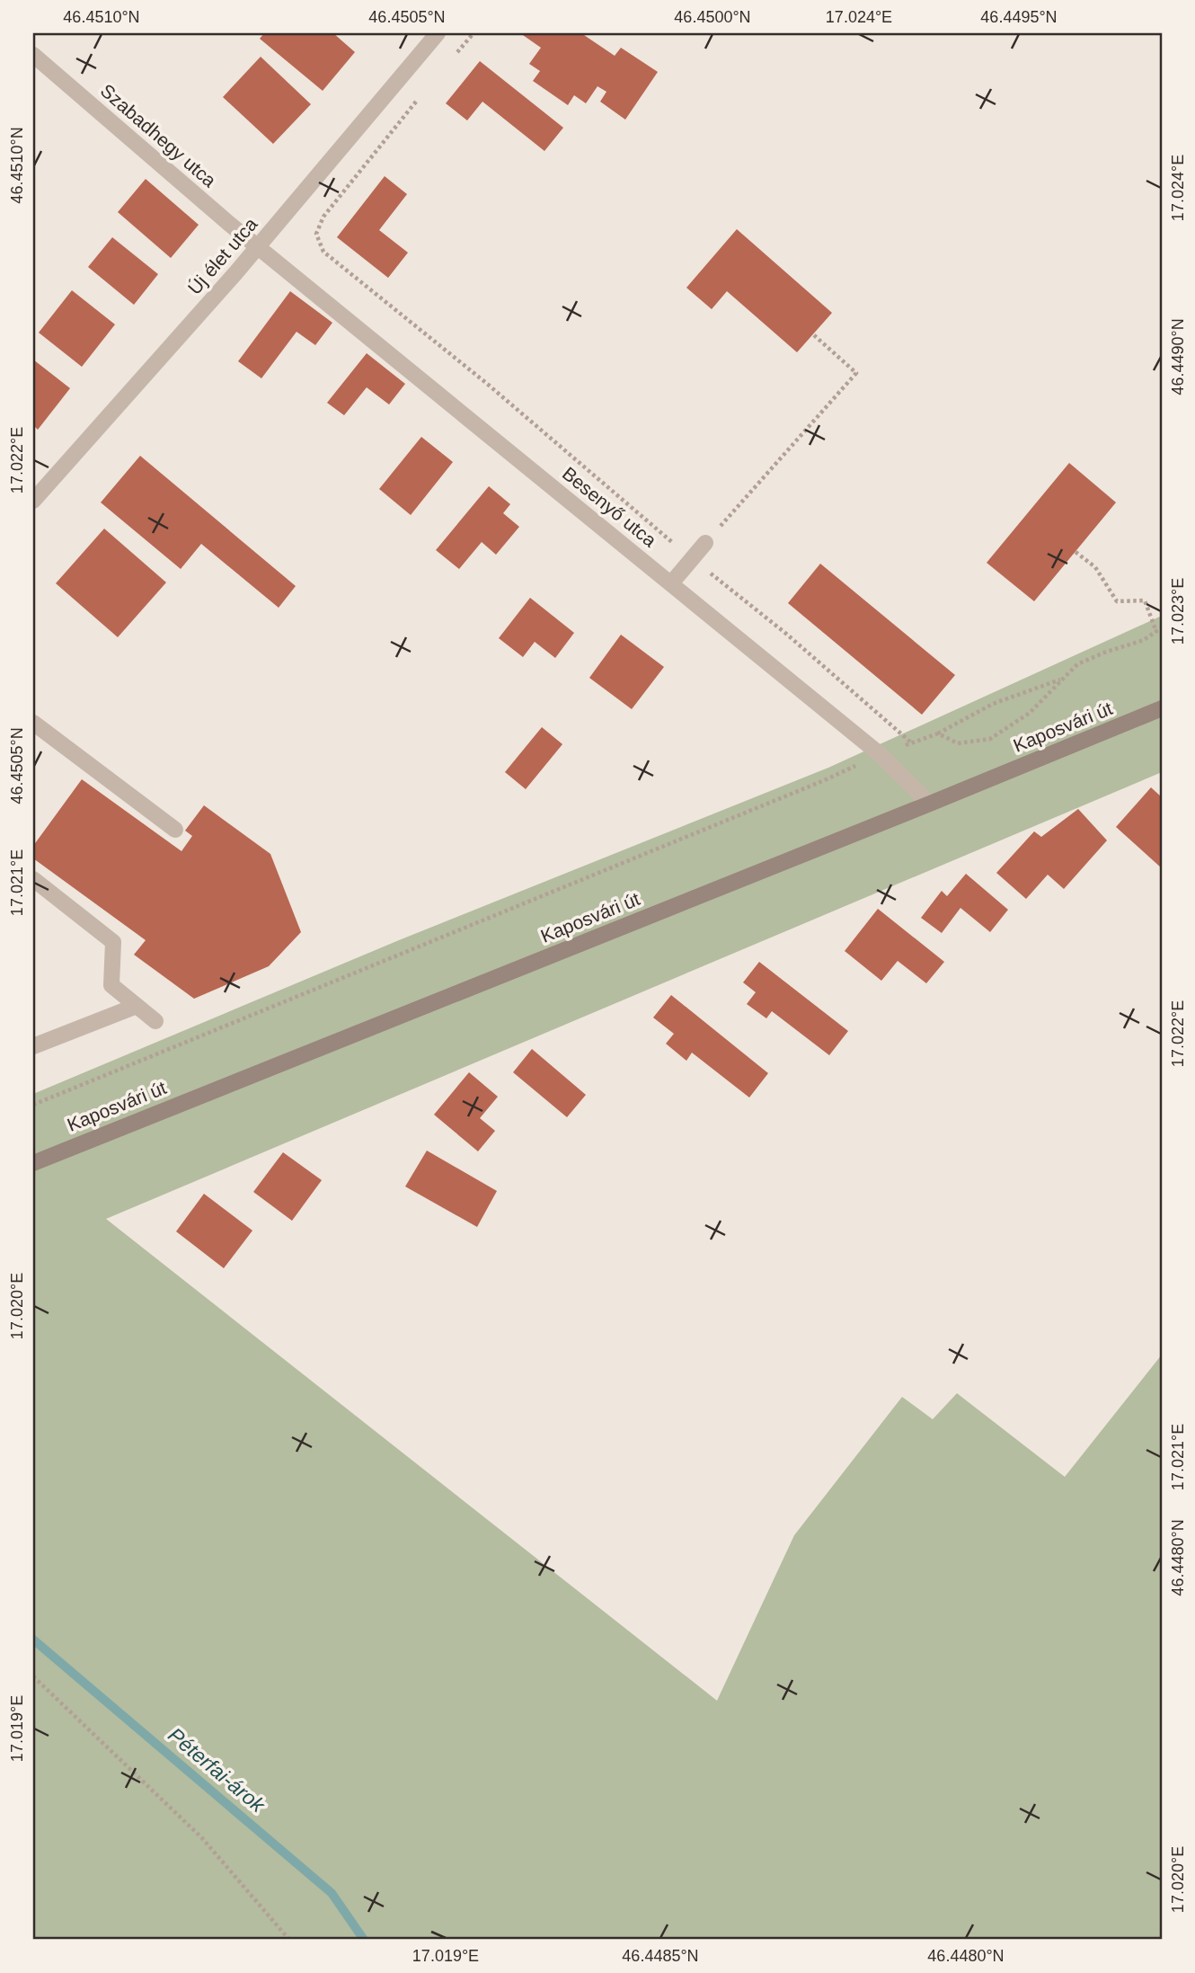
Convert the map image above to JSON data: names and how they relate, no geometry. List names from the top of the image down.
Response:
{
  "streets": {
    "main road": ["Kaposvári út"],
    "street": ["Szabadhegy utca", "Új élet utca", "Besenyő utca"]
  },
  "crossings": [
    ["Szabadhegy utca", "Új élet utca"],
    ["Szabadhegy utca", "Besenyő utca"],
    ["Új élet utca", "Besenyő utca"],
    ["Besenyő utca", "Kaposvári út"]
  ],
  "water": ["Péterfai-árok"],
  "coordinates": [
    "46.4510°N",
    "46.4505°N",
    "46.4500°N",
    "17.024°E",
    "46.4495°N",
    "46.4490°N",
    "17.022°E",
    "17.023°E",
    "17.021°E",
    "17.020°E",
    "46.4480°N",
    "17.019°E",
    "46.4485°N"
  ]
}
